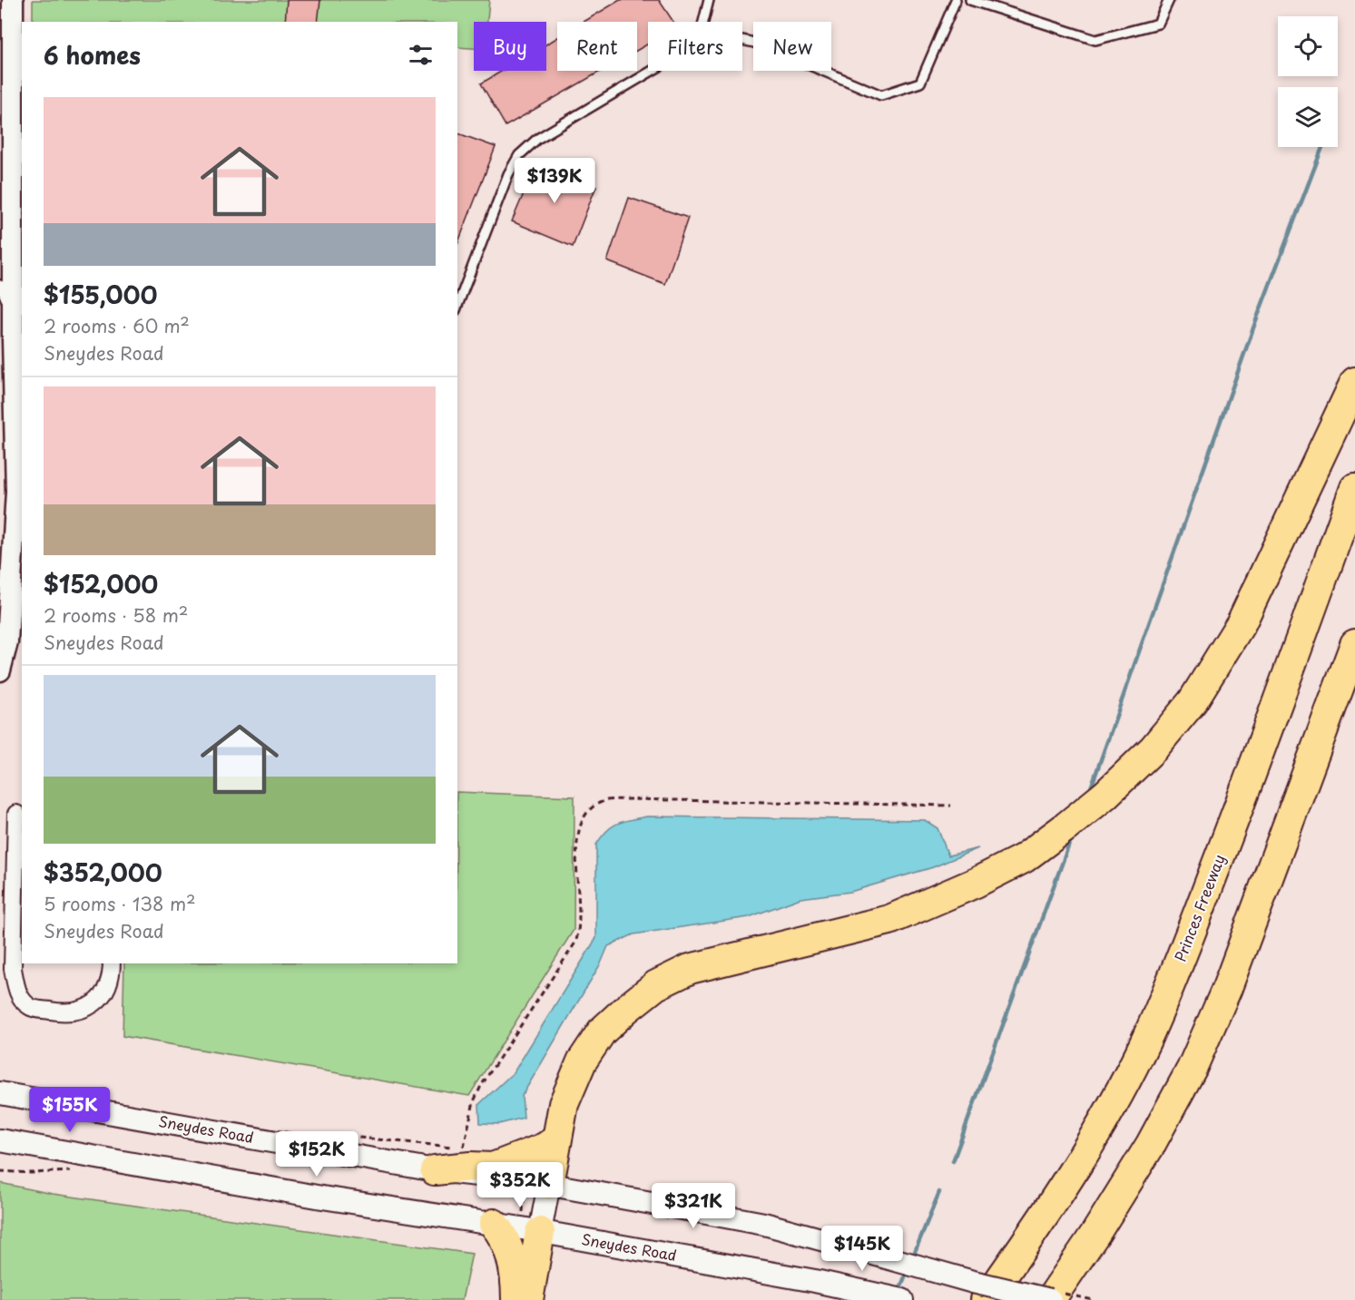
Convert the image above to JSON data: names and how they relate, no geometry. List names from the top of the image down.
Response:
{
  "streets": {
    "highway": ["Princes Freeway"],
    "main road": ["Sneydes Road"]
  },
  "page": {
    "chip": [
      "Buy",
      "Rent",
      "Filters",
      "New"
    ],
    "heading": "6 homes",
    "list": [
      {
        "name": "$155,000",
        "note": "2 rooms · 60 m² · Sneydes Road"
      },
      {
        "name": "$152,000",
        "note": "2 rooms · 58 m² · Sneydes Road"
      },
      {
        "name": "$352,000",
        "note": "5 rooms · 138 m² · Sneydes Road"
      }
    ],
    "price": [
      "$139K",
      "$155K",
      "$152K",
      "$352K",
      "$321K",
      "$145K"
    ]
  }
}
